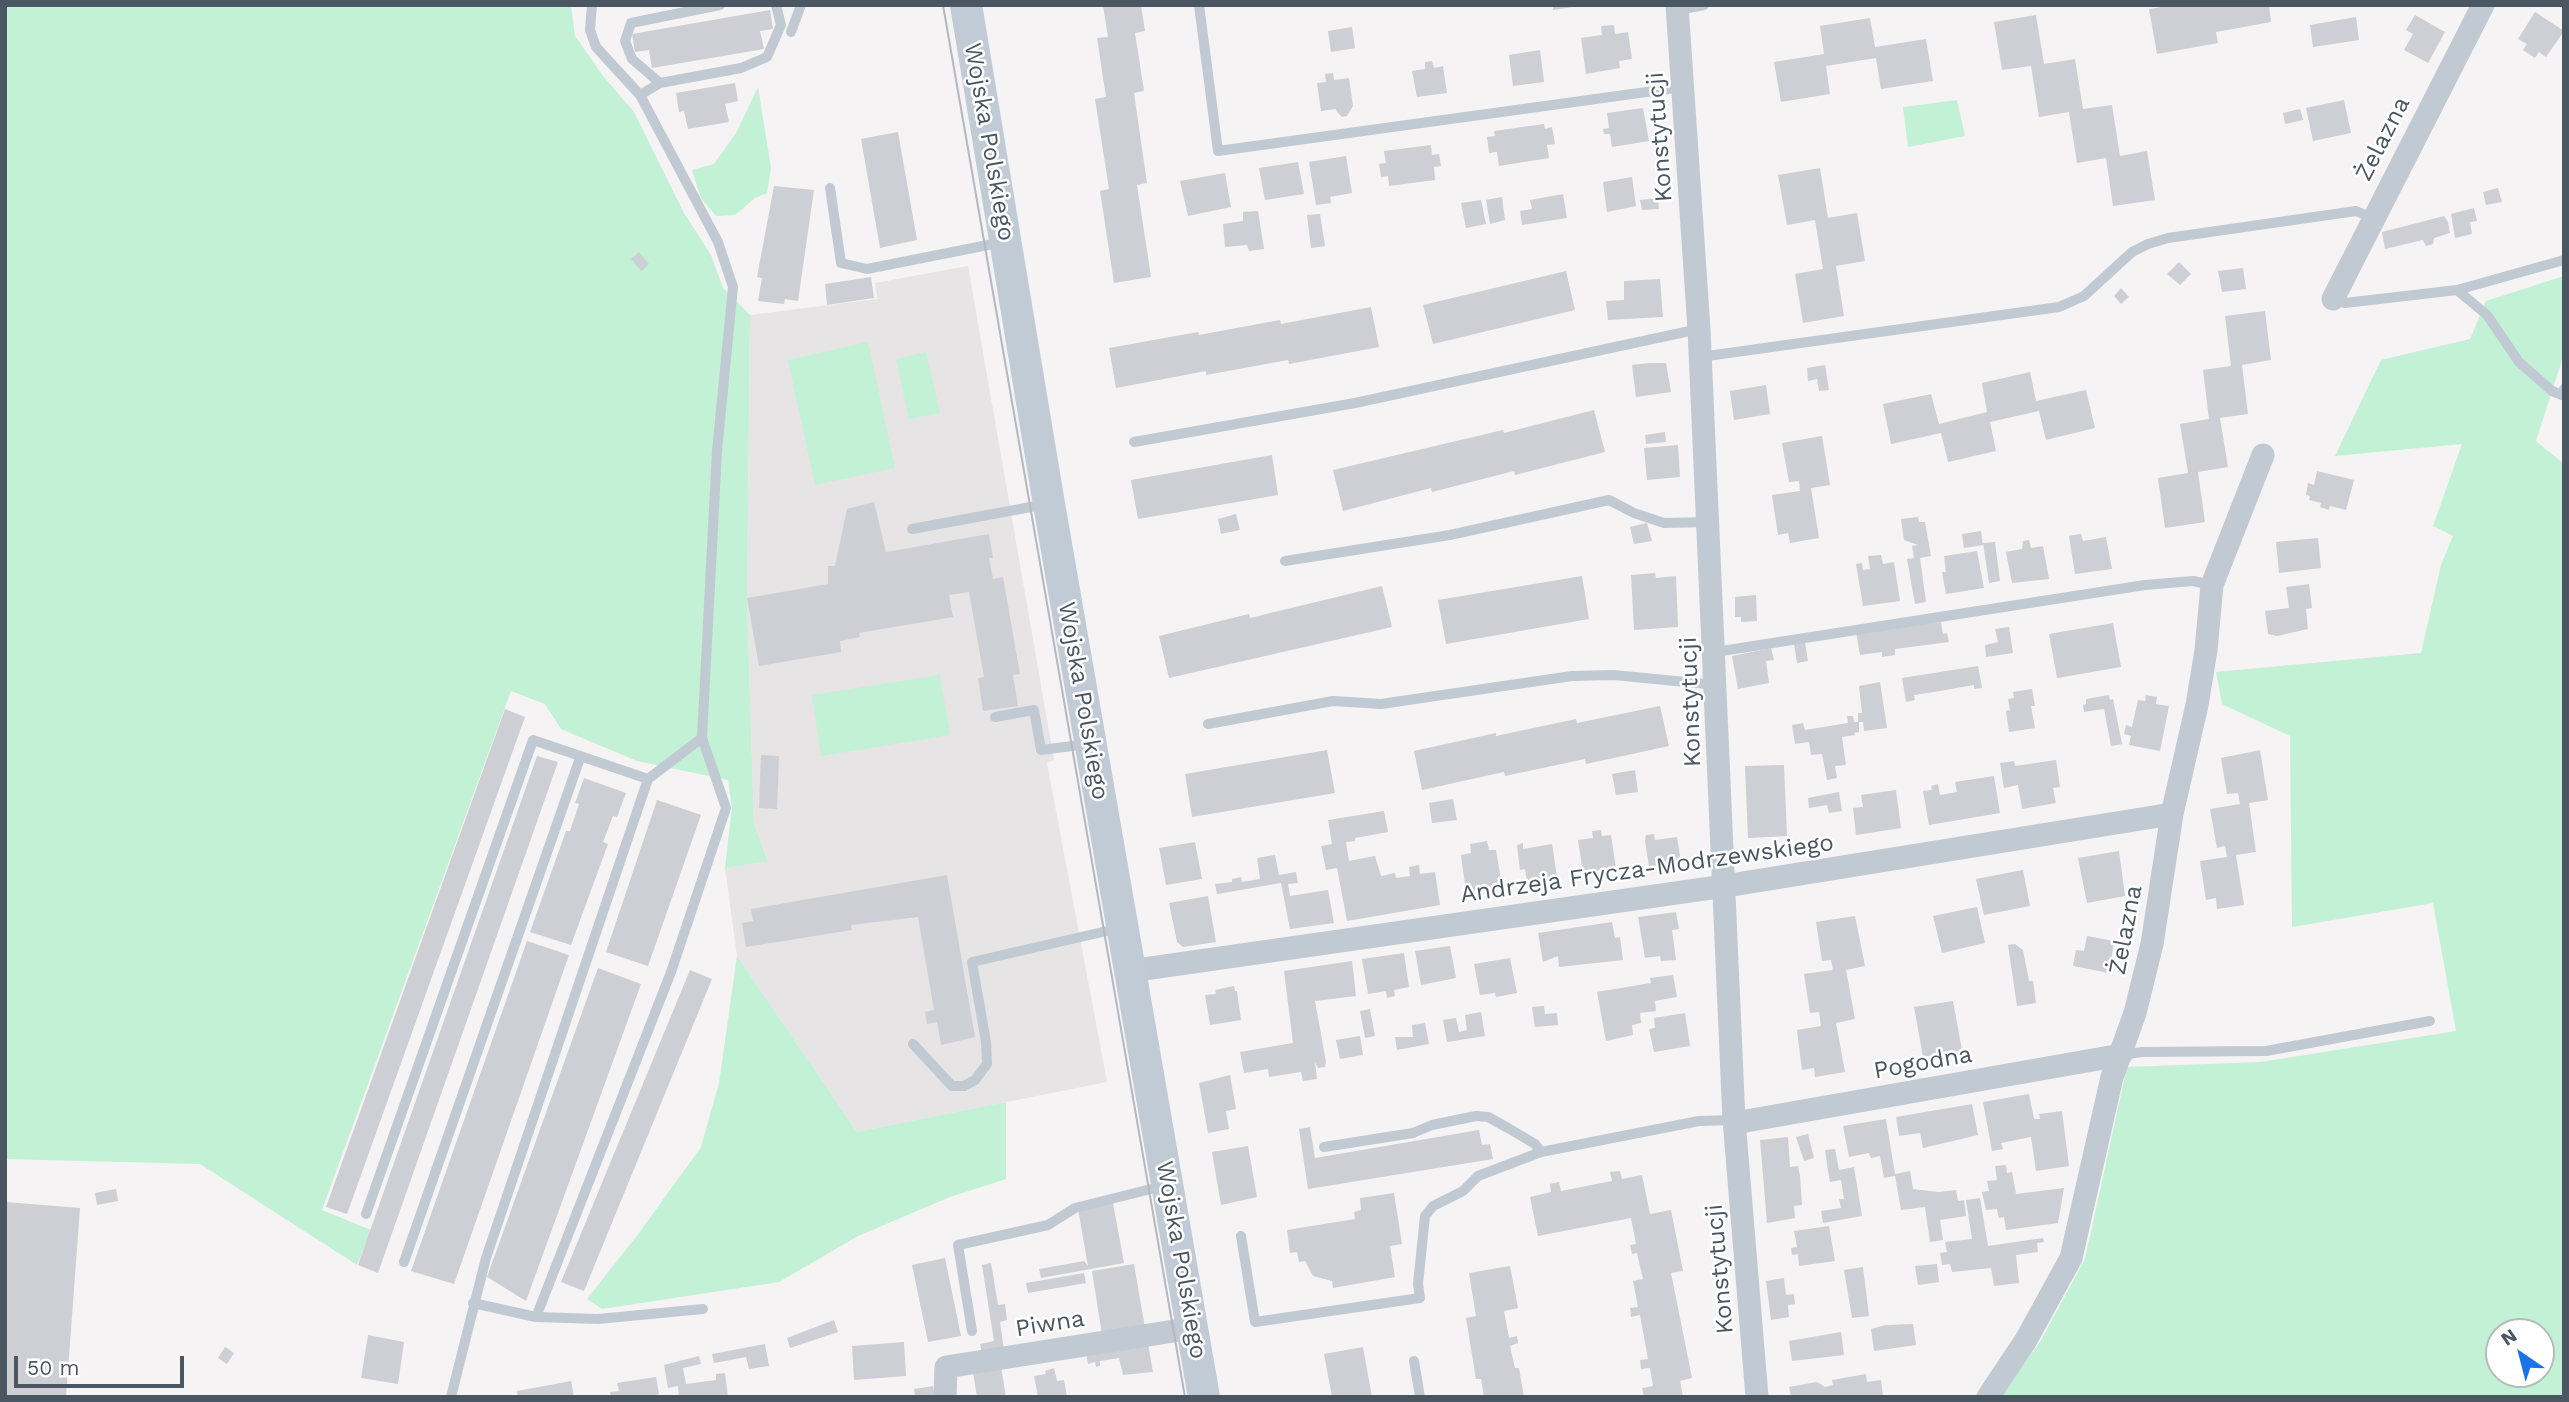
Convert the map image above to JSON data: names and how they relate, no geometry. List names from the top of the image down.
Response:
{
  "streets": {
    "main road": ["Wojska Polskiego"],
    "street": [
      "Konstytucji",
      "Żelazna",
      "Andrzeja Frycza-Modrzewskiego",
      "Pogodna",
      "Piwna"
    ]
  },
  "crossings": [
    ["Konstytucji", "Andrzeja Frycza-Modrzewskiego"],
    ["Konstytucji", "Pogodna"],
    ["Żelazna", "Andrzeja Frycza-Modrzewskiego"],
    ["Żelazna", "Pogodna"],
    ["Wojska Polskiego", "Andrzeja Frycza-Modrzewskiego"],
    ["Wojska Polskiego", "Piwna"]
  ],
  "scale_bar": "50 m",
  "north": "top left"
}
